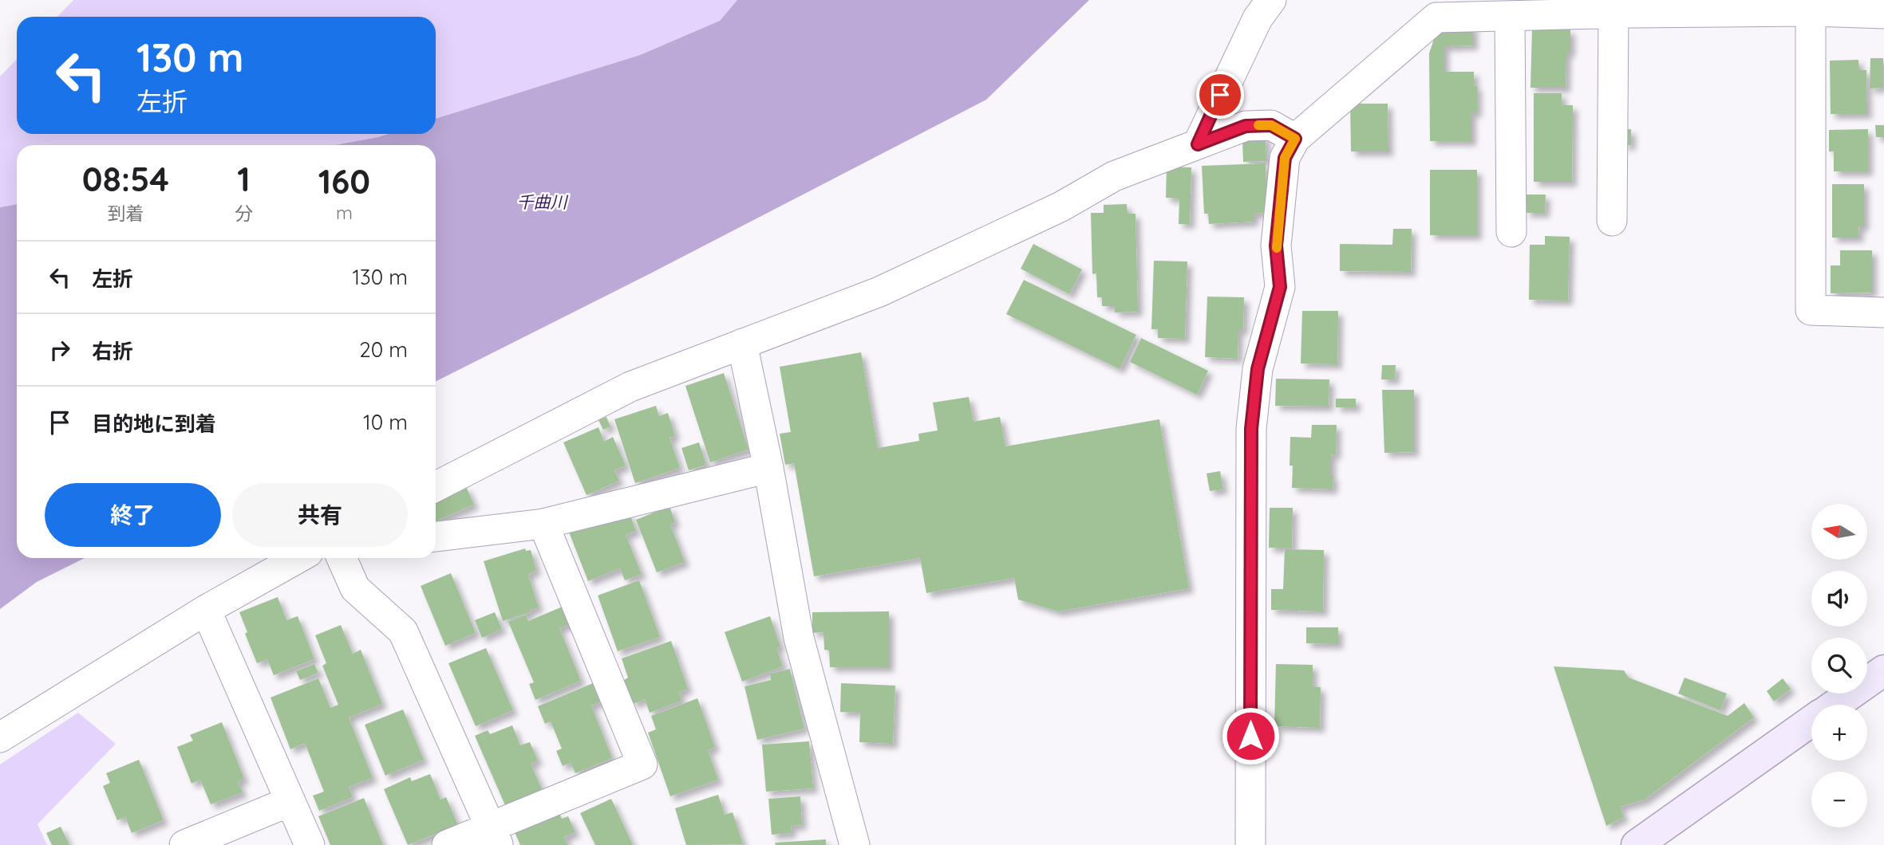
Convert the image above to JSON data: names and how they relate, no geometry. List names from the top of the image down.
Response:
{
  "water": ["千曲川"],
  "north": "left",
  "page": {
    "turn": ["130 m", "左折"],
    "eta": [
      "08:54",
      "到着",
      "1",
      "分",
      "160",
      "m"
    ],
    "list": [
      {
        "name": "左折",
        "value": "130 m"
      },
      {
        "name": "右折",
        "value": "20 m"
      },
      {
        "name": "目的地に到着",
        "value": "10 m"
      }
    ],
    "buttons": ["終了", "共有"],
    "map_buttons": ["+", "−"]
  }
}
